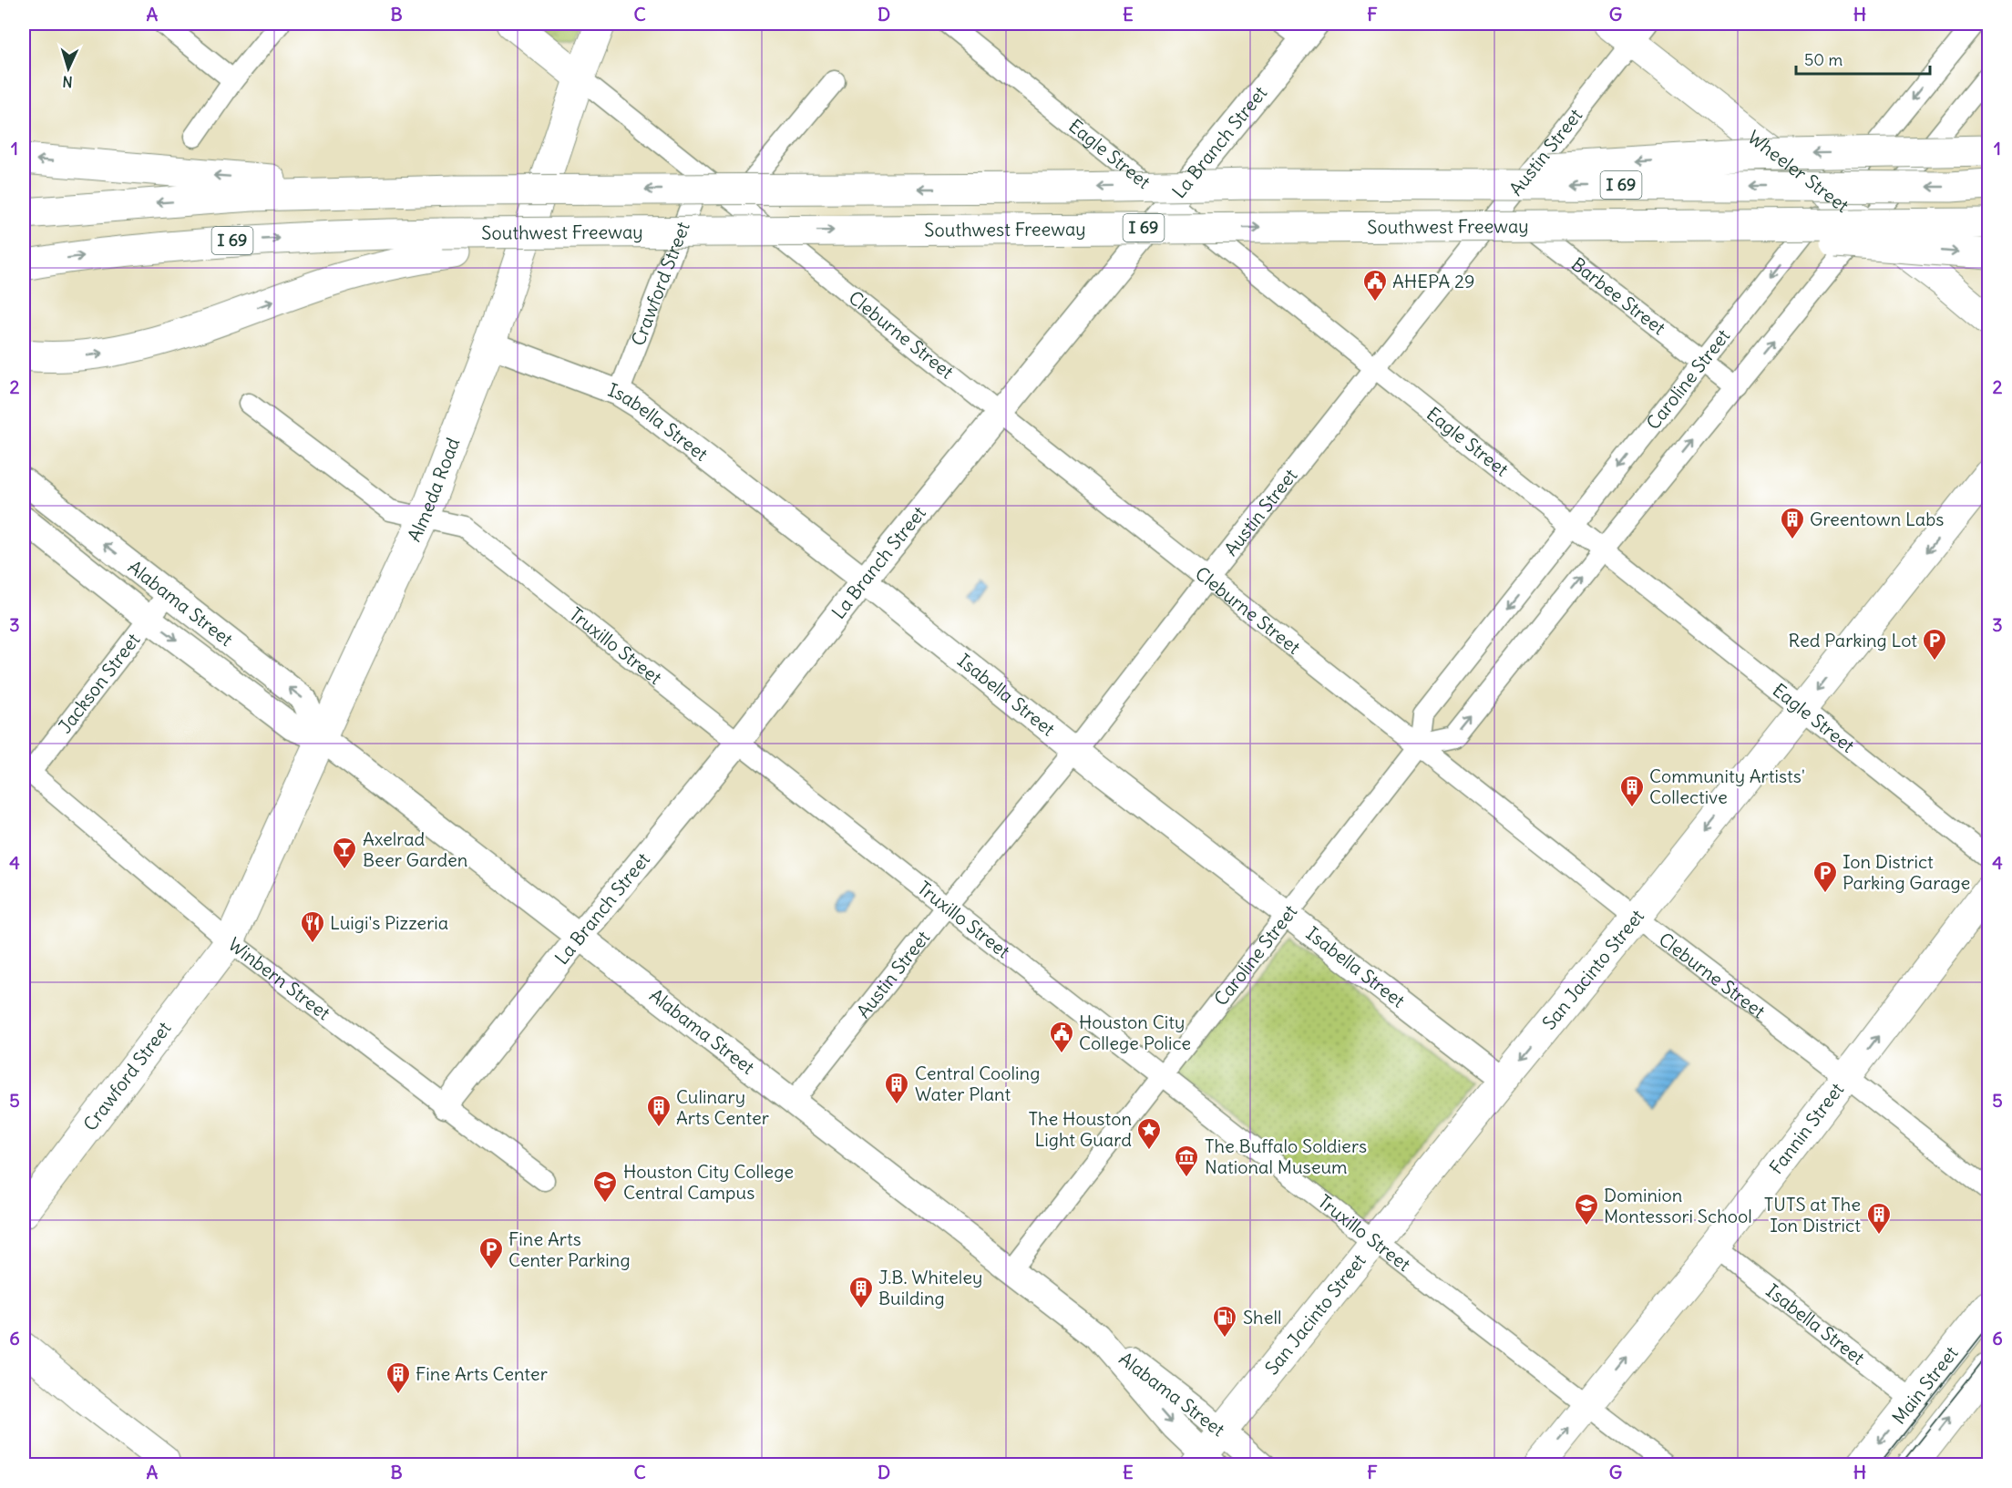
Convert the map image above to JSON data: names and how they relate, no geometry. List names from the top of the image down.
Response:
{
  "streets": {
    "main road": [
      "Wheeler Street",
      "I 69",
      "Southwest Freeway",
      "Crawford Street",
      "Cleburne Street",
      "Almeda Road",
      "San Jacinto Street",
      "Fannin Street",
      "Main Street"
    ],
    "street": [
      "La Branch Street",
      "Austin Street",
      "Eagle Street",
      "Barbee Street",
      "Caroline Street",
      "Isabella Street",
      "Alabama Street",
      "Truxillo Street",
      "Jackson Street",
      "Winbern Street"
    ]
  },
  "crossings": [
    ["La Branch Street", "Eagle Street"],
    ["La Branch Street", "Cleburne Street"],
    ["La Branch Street", "Isabella Street"],
    ["La Branch Street", "Alabama Street"],
    ["La Branch Street", "Truxillo Street"],
    ["La Branch Street", "Winbern Street"],
    ["Austin Street", "Eagle Street"],
    ["Austin Street", "Wheeler Street"],
    ["Austin Street", "Barbee Street"],
    ["Austin Street", "Cleburne Street"],
    ["Austin Street", "Isabella Street"],
    ["Austin Street", "Alabama Street"],
    ["Austin Street", "Truxillo Street"],
    ["Eagle Street", "Caroline Street"],
    ["Eagle Street", "San Jacinto Street"],
    ["Wheeler Street", "Caroline Street"],
    ["Crawford Street", "Cleburne Street"],
    ["Crawford Street", "Isabella Street"],
    ["Crawford Street", "Almeda Road"],
    ["Crawford Street", "Winbern Street"],
    ["Barbee Street", "Caroline Street"],
    ["Cleburne Street", "Caroline Street"],
    ["Cleburne Street", "Almeda Road"],
    ["Cleburne Street", "San Jacinto Street"],
    ["Cleburne Street", "Fannin Street"],
    ["Caroline Street", "Isabella Street"],
    ["Caroline Street", "Alabama Street"],
    ["Caroline Street", "Truxillo Street"],
    ["Isabella Street", "Almeda Road"],
    ["Isabella Street", "San Jacinto Street"],
    ["Isabella Street", "Fannin Street"],
    ["Isabella Street", "Main Street"],
    ["Almeda Road", "Alabama Street"],
    ["Almeda Road", "Truxillo Street"],
    ["Almeda Road", "Winbern Street"],
    ["Alabama Street", "Jackson Street"],
    ["Alabama Street", "San Jacinto Street"],
    ["Truxillo Street", "San Jacinto Street"],
    ["Truxillo Street", "Fannin Street"],
    ["Jackson Street", "Winbern Street"]
  ],
  "one_way": ["San Jacinto Street", "Fannin Street"],
  "places": {
    "public building": ["AHEPA 29", "Houston City College Police"],
    "building": [
      "Greentown Labs",
      "Community Artists' Collective",
      "Central Cooling Water Plant",
      "Culinary Arts Center",
      "TUTS at The Ion District",
      "J.B. Whiteley Building",
      "Fine Arts Center"
    ],
    "parking": ["Red Parking Lot", "Ion District Parking Garage", "Fine Arts Center Parking"],
    "bar": ["Axelrad Beer Garden"],
    "restaurant": ["Luigi's Pizzeria"],
    "place": ["The Houston Light Guard"],
    "museum": ["The Buffalo Soldiers National Museum"],
    "school or university": ["Houston City College Central Campus", "Dominion Montessori School"],
    "fuel station": ["Shell"]
  },
  "scale_bar": "50 m",
  "north": "bottom",
  "grid": {
    "columns": [
      "A",
      "B",
      "C",
      "D",
      "E",
      "F",
      "G",
      "H"
    ],
    "rows": [
      "1",
      "2",
      "3",
      "4",
      "5",
      "6"
    ]
  }
}
